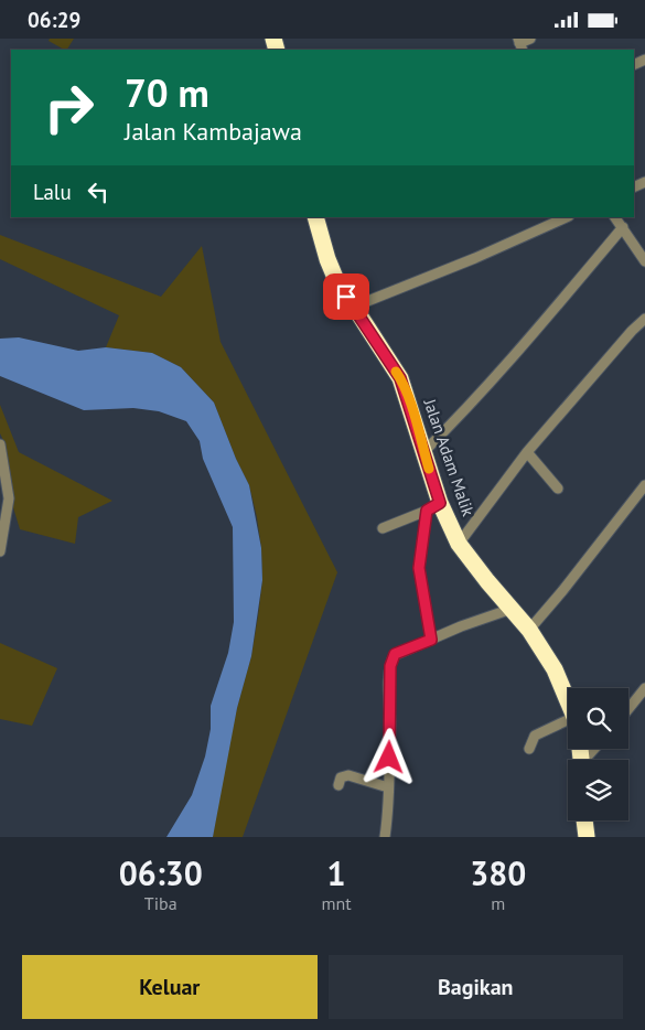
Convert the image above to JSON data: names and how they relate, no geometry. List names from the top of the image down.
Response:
{
  "streets": {
    "highway": ["Jalan Adam Malik"]
  },
  "page": {
    "status": "06:29",
    "turn": ["70 m", "Jalan Kambajawa"],
    "then": "Lalu",
    "eta": [
      "06:30",
      "Tiba",
      "1",
      "mnt",
      "380",
      "m"
    ],
    "buttons": ["Keluar", "Bagikan"]
  }
}
